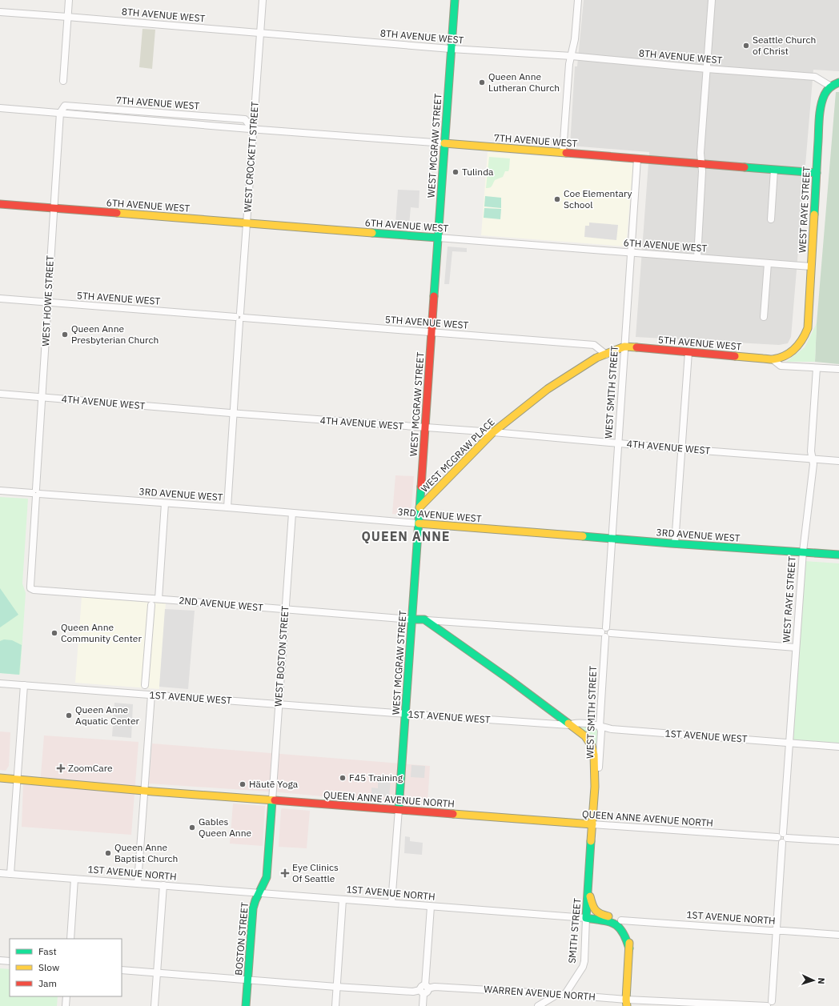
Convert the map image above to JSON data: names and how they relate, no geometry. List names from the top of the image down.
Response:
{
  "streets": {
    "street": [
      "8TH AVENUE WEST",
      "7TH AVENUE WEST",
      "WEST MCGRAW STREET",
      "WEST CROCKETT STREET",
      "6TH AVENUE WEST",
      "WEST RAYE STREET",
      "5TH AVENUE WEST",
      "WEST HOWE STREET",
      "WEST SMITH STREET",
      "4TH AVENUE WEST",
      "WEST MCGRAW PLACE",
      "3RD AVENUE WEST",
      "2ND AVENUE WEST",
      "WEST BOSTON STREET",
      "1ST AVENUE WEST",
      "QUEEN ANNE AVENUE NORTH",
      "1ST AVENUE NORTH",
      "SMITH STREET",
      "BOSTON STREET",
      "WARREN AVENUE NORTH"
    ]
  },
  "crossings": [
    ["8TH AVENUE WEST", "WEST MCGRAW STREET"],
    ["8TH AVENUE WEST", "WEST CROCKETT STREET"],
    ["8TH AVENUE WEST", "WEST RAYE STREET"],
    ["7TH AVENUE WEST", "WEST MCGRAW STREET"],
    ["7TH AVENUE WEST", "WEST CROCKETT STREET"],
    ["7TH AVENUE WEST", "WEST RAYE STREET"],
    ["7TH AVENUE WEST", "WEST HOWE STREET"],
    ["7TH AVENUE WEST", "WEST SMITH STREET"],
    ["WEST MCGRAW STREET", "6TH AVENUE WEST"],
    ["WEST MCGRAW STREET", "5TH AVENUE WEST"],
    ["WEST MCGRAW STREET", "4TH AVENUE WEST"],
    ["WEST MCGRAW STREET", "WEST MCGRAW PLACE"],
    ["WEST MCGRAW STREET", "3RD AVENUE WEST"],
    ["WEST MCGRAW STREET", "2ND AVENUE WEST"],
    ["WEST MCGRAW STREET", "1ST AVENUE WEST"],
    ["WEST MCGRAW STREET", "QUEEN ANNE AVENUE NORTH"],
    ["WEST CROCKETT STREET", "6TH AVENUE WEST"],
    ["WEST CROCKETT STREET", "5TH AVENUE WEST"],
    ["WEST CROCKETT STREET", "4TH AVENUE WEST"],
    ["WEST CROCKETT STREET", "3RD AVENUE WEST"],
    ["6TH AVENUE WEST", "WEST RAYE STREET"],
    ["6TH AVENUE WEST", "WEST HOWE STREET"],
    ["6TH AVENUE WEST", "WEST SMITH STREET"],
    ["WEST RAYE STREET", "5TH AVENUE WEST"],
    ["WEST RAYE STREET", "4TH AVENUE WEST"],
    ["WEST RAYE STREET", "3RD AVENUE WEST"],
    ["WEST RAYE STREET", "1ST AVENUE WEST"],
    ["WEST RAYE STREET", "QUEEN ANNE AVENUE NORTH"],
    ["WEST RAYE STREET", "1ST AVENUE NORTH"],
    ["WEST RAYE STREET", "WARREN AVENUE NORTH"],
    ["5TH AVENUE WEST", "WEST HOWE STREET"],
    ["5TH AVENUE WEST", "WEST SMITH STREET"],
    ["5TH AVENUE WEST", "WEST MCGRAW PLACE"],
    ["WEST HOWE STREET", "4TH AVENUE WEST"],
    ["WEST HOWE STREET", "3RD AVENUE WEST"],
    ["WEST HOWE STREET", "2ND AVENUE WEST"],
    ["WEST SMITH STREET", "4TH AVENUE WEST"],
    ["WEST SMITH STREET", "WEST MCGRAW PLACE"],
    ["WEST SMITH STREET", "3RD AVENUE WEST"],
    ["WEST SMITH STREET", "1ST AVENUE WEST"],
    ["WEST SMITH STREET", "QUEEN ANNE AVENUE NORTH"],
    ["WEST SMITH STREET", "SMITH STREET"],
    ["4TH AVENUE WEST", "WEST MCGRAW PLACE"],
    ["3RD AVENUE WEST", "WEST BOSTON STREET"],
    ["2ND AVENUE WEST", "WEST BOSTON STREET"],
    ["WEST BOSTON STREET", "1ST AVENUE WEST"],
    ["WEST BOSTON STREET", "QUEEN ANNE AVENUE NORTH"],
    ["WEST BOSTON STREET", "BOSTON STREET"],
    ["QUEEN ANNE AVENUE NORTH", "SMITH STREET"],
    ["QUEEN ANNE AVENUE NORTH", "BOSTON STREET"],
    ["1ST AVENUE NORTH", "SMITH STREET"],
    ["1ST AVENUE NORTH", "BOSTON STREET"],
    ["SMITH STREET", "WARREN AVENUE NORTH"],
    ["BOSTON STREET", "WARREN AVENUE NORTH"]
  ],
  "districts": ["QUEEN ANNE"],
  "places": {
    "other": [
      "Seattle Church of Christ",
      "Queen Anne Lutheran Church",
      "Tulinda",
      "Coe Elementary School",
      "Queen Anne Presbyterian Church",
      "Queen Anne Community Center",
      "Queen Anne Aquatic Center",
      "F45 Training",
      "Häutē Yoga",
      "Gables Queen Anne",
      "Queen Anne Baptist Church"
    ],
    "health": ["ZoomCare", "Eye Clinics Of Seattle"]
  },
  "legend": ["Fast", "Slow", "Jam"],
  "north": "right"
}
